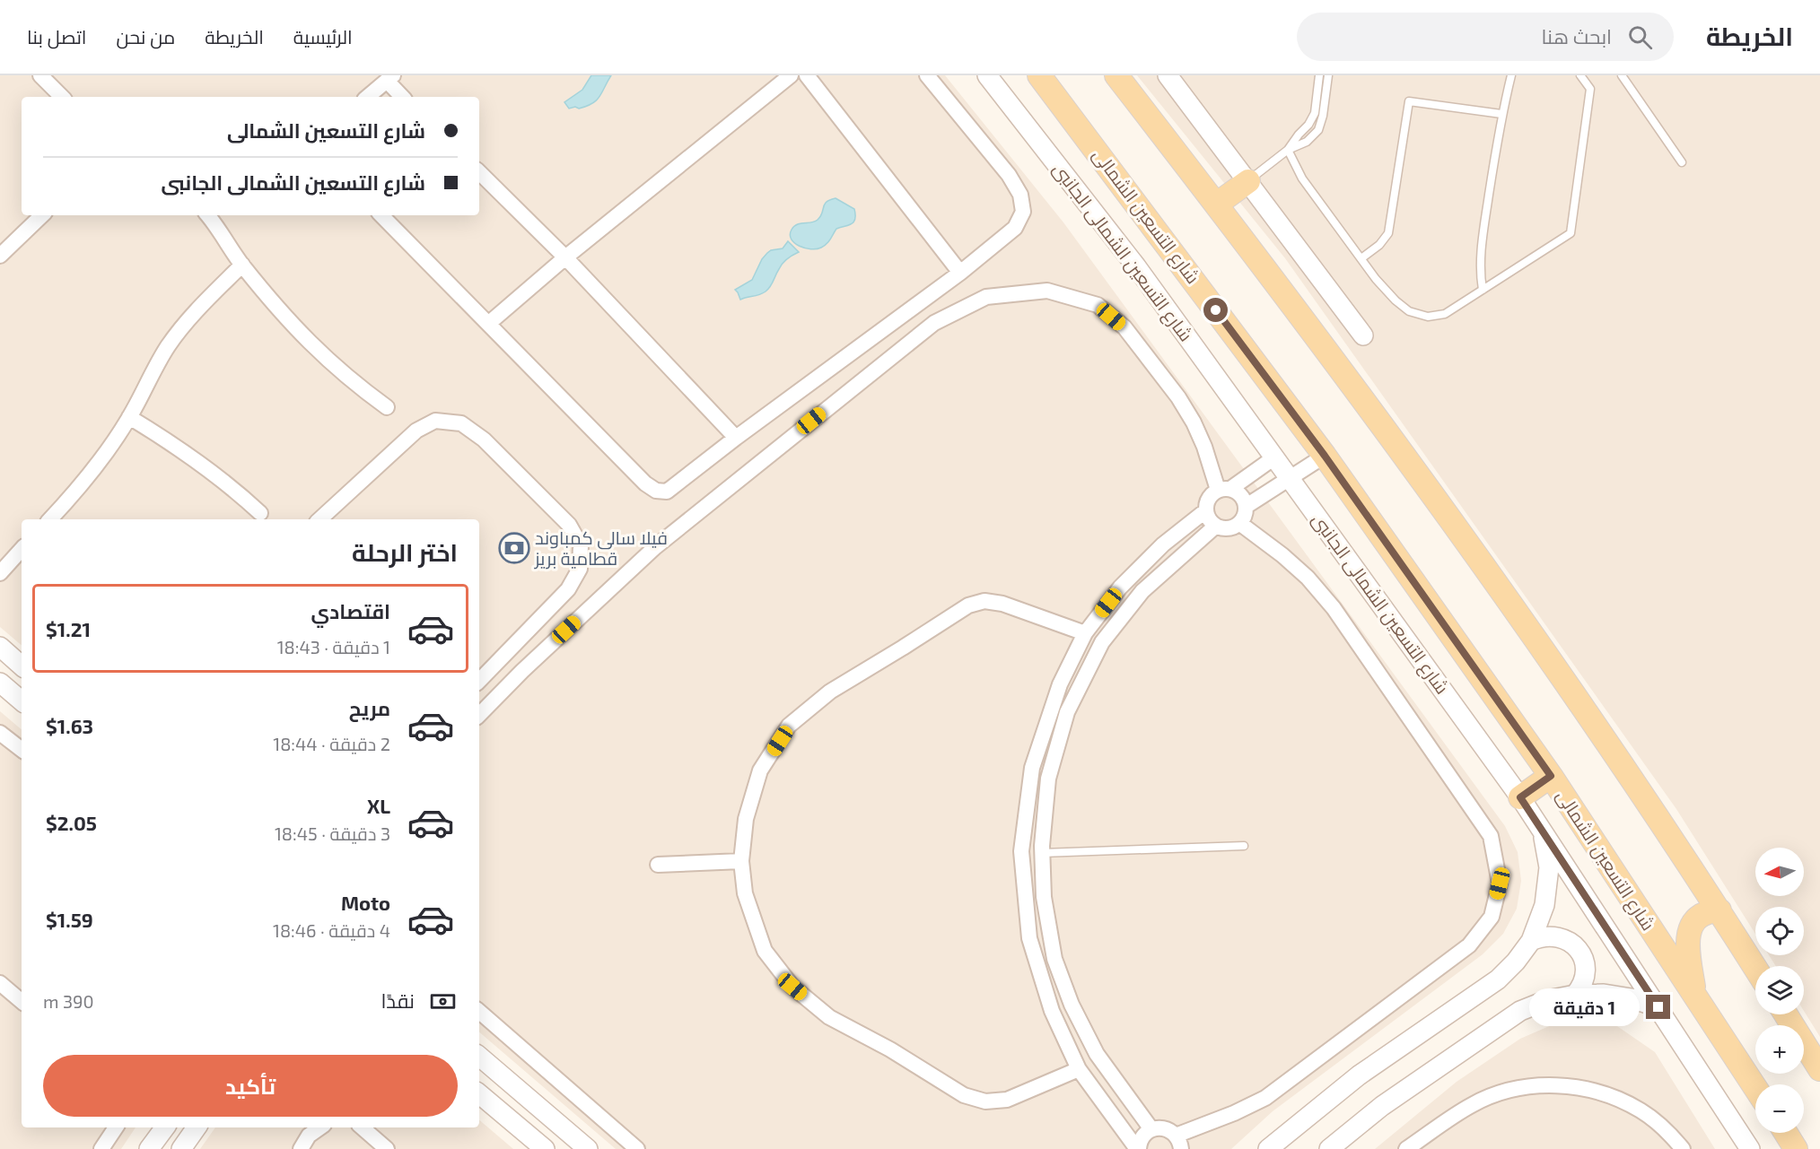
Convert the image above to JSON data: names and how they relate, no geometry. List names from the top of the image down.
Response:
{
  "streets": {
    "main road": ["شارع التسعين الشمالى"],
    "street": ["شارع التسعين الشمالى الجانبى"]
  },
  "places": {
    "bank": ["فيلا سالى كمباوند قطامية بريز"]
  },
  "north": "left",
  "page": {
    "header": "الخريطة",
    "search": "ابحث هنا",
    "nav": [
      "الرئيسية",
      "الخريطة",
      "من نحن",
      "اتصل بنا"
    ],
    "banner": ["شارع التسعين الشمالى", "شارع التسعين الشمالى الجانبى"],
    "heading": "اختر الرحلة",
    "list": [
      {
        "name": "اقتصادي",
        "note": "1 دقيقة · 18:43",
        "value": "$1.21"
      },
      {
        "name": "مريح",
        "note": "2 دقيقة · 18:44",
        "value": "$1.63"
      },
      {
        "name": "XL",
        "note": "3 دقيقة · 18:45",
        "value": "$2.05"
      },
      {
        "name": "Moto",
        "note": "4 دقيقة · 18:46",
        "value": "$1.59"
      }
    ],
    "map_buttons": ["+", "−"],
    "pay": ["نقدًا", "390 m"],
    "bubble": "1 دقيقة",
    "buttons": "تأكيد"
  }
}
